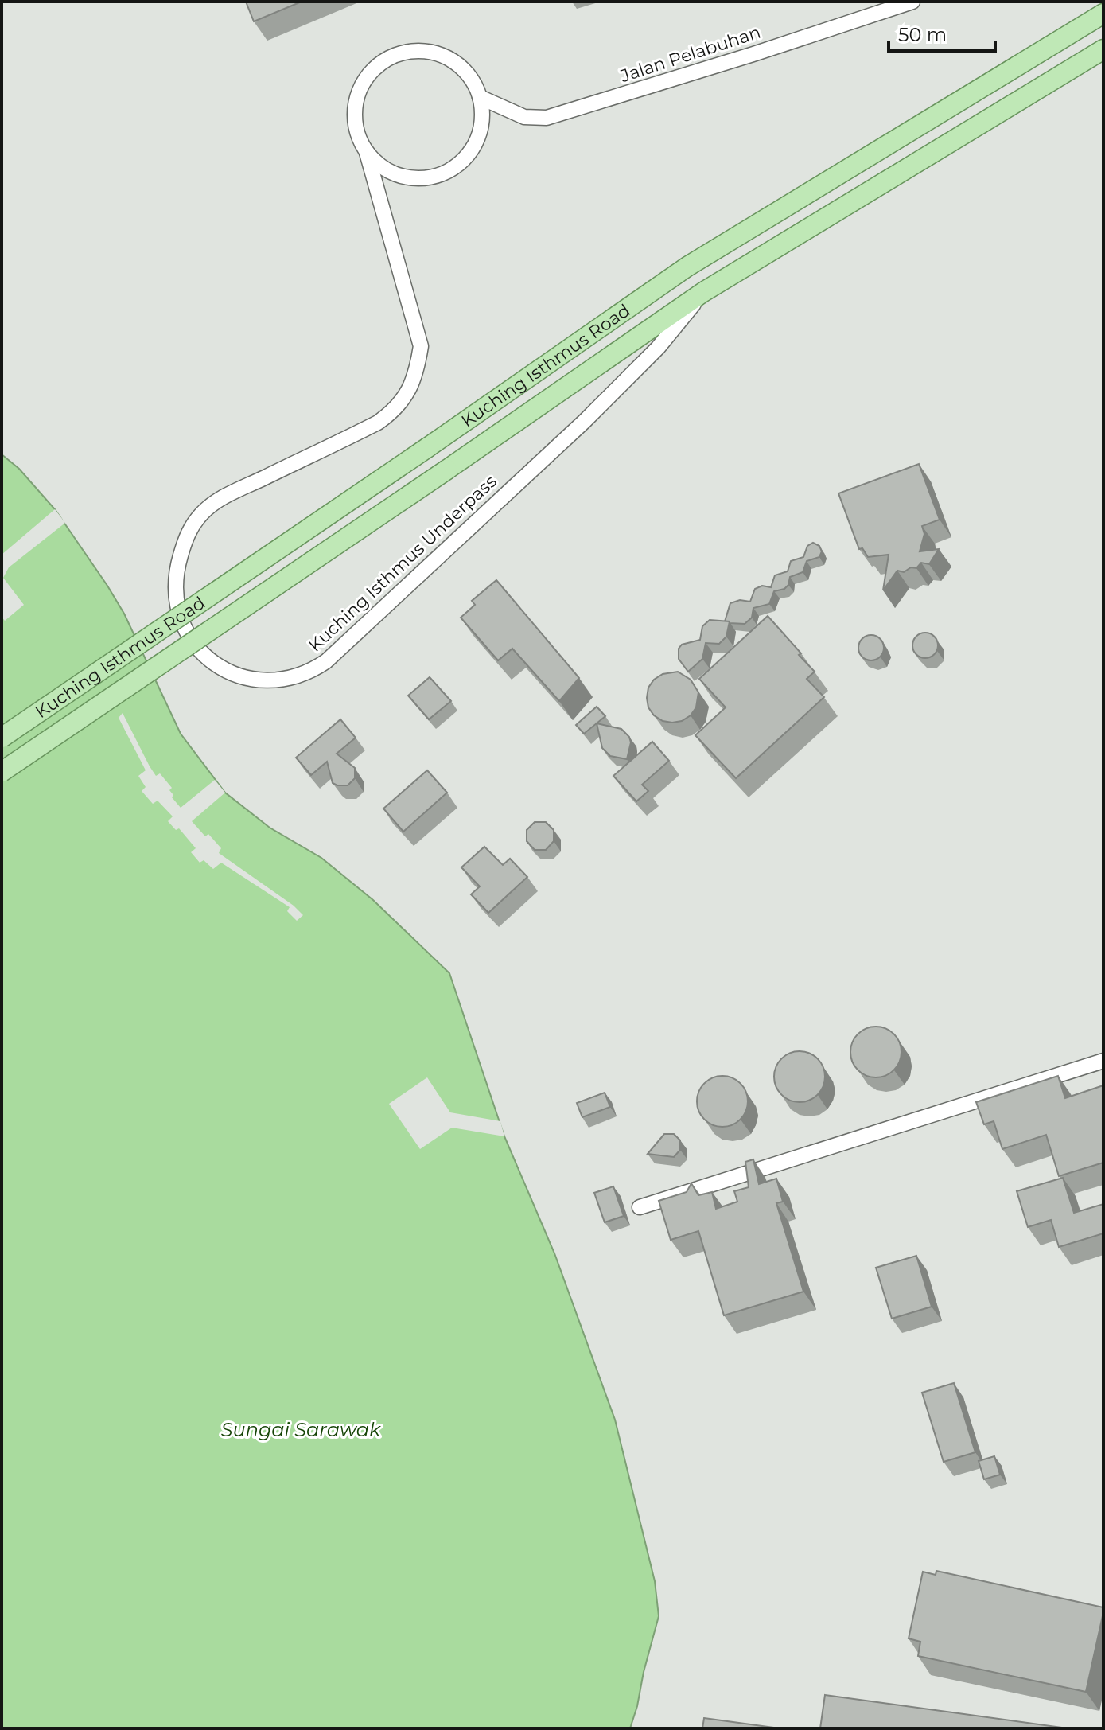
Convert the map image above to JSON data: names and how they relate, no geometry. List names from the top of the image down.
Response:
{
  "streets": {
    "main road": ["Kuching Isthmus Road"],
    "street": ["Jalan Pelabuhan", "Kuching Isthmus Underpass"]
  },
  "crossings": [
    ["Jalan Pelabuhan", "Kuching Isthmus Underpass"],
    ["Kuching Isthmus Road", "Kuching Isthmus Underpass"]
  ],
  "water": ["Sungai Sarawak"],
  "scale_bar": "50 m"
}
